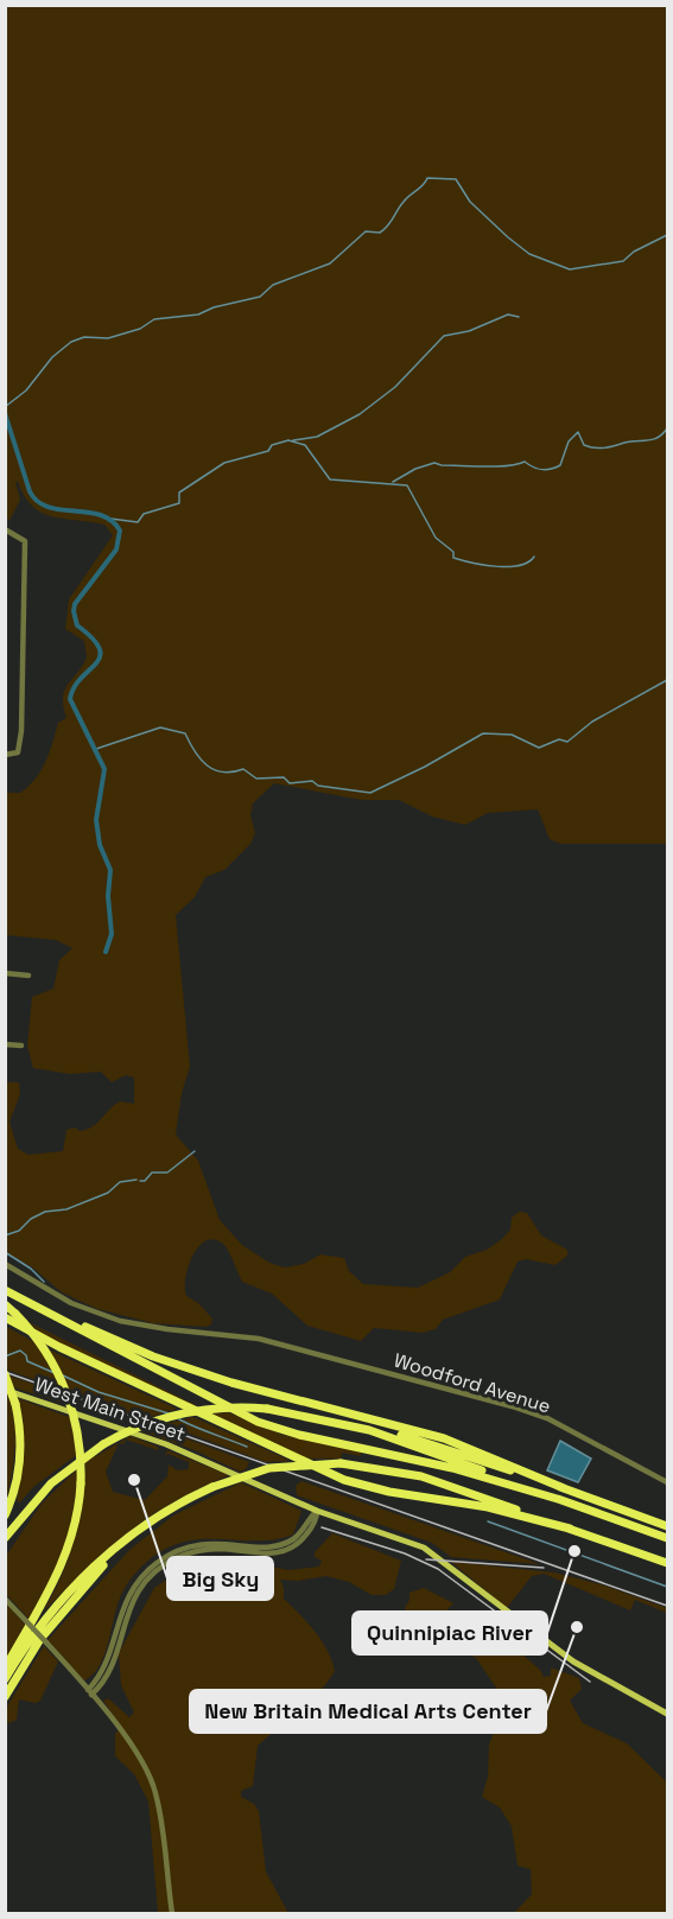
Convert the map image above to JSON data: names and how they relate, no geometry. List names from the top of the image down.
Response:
{
  "streets": {
    "main road": ["West Main Street"],
    "street": ["Woodford Avenue"]
  },
  "places": ["Big Sky", "Quinnipiac River", "New Britain Medical Arts Center"]
}
